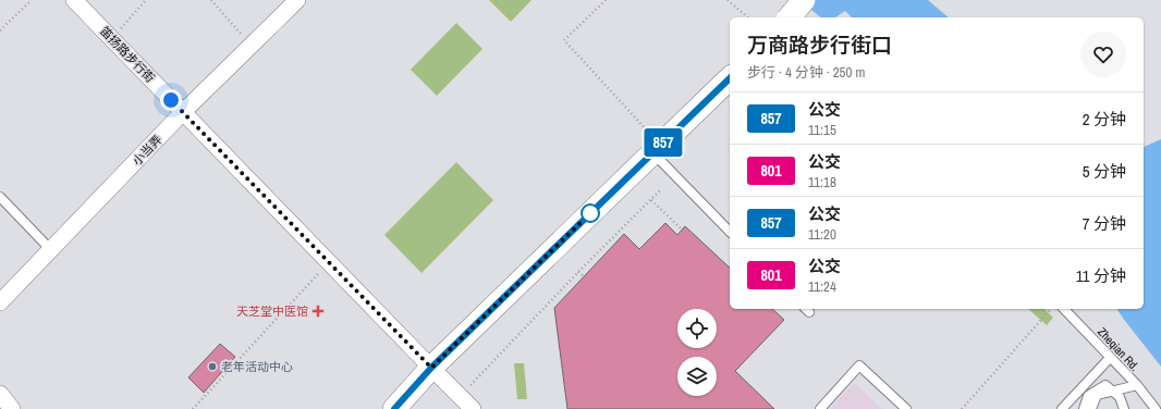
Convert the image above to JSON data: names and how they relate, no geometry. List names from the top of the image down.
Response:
{
  "streets": {
    "street": ["笛扬路步行街", "小当弄"],
    "lane": ["Zheqian Rd."]
  },
  "crossings": [
    ["笛扬路步行街", "小当弄"]
  ],
  "places": {
    "health": ["天芝堂中医馆"],
    "other": ["老年活动中心"]
  },
  "lines": ["bus line 857"],
  "page": {
    "on_map": "857",
    "heading": ["万商路步行街口", "步行 · 4 分钟 · 250 m"],
    "list": [
      {
        "mark": "857",
        "name": "公交",
        "note": "11:15",
        "value": "2 分钟"
      },
      {
        "mark": "801",
        "name": "公交",
        "note": "11:18",
        "value": "5 分钟"
      },
      {
        "mark": "857",
        "name": "公交",
        "note": "11:20",
        "value": "7 分钟"
      },
      {
        "mark": "801",
        "name": "公交",
        "note": "11:24",
        "value": "11 分钟"
      }
    ]
  }
}
